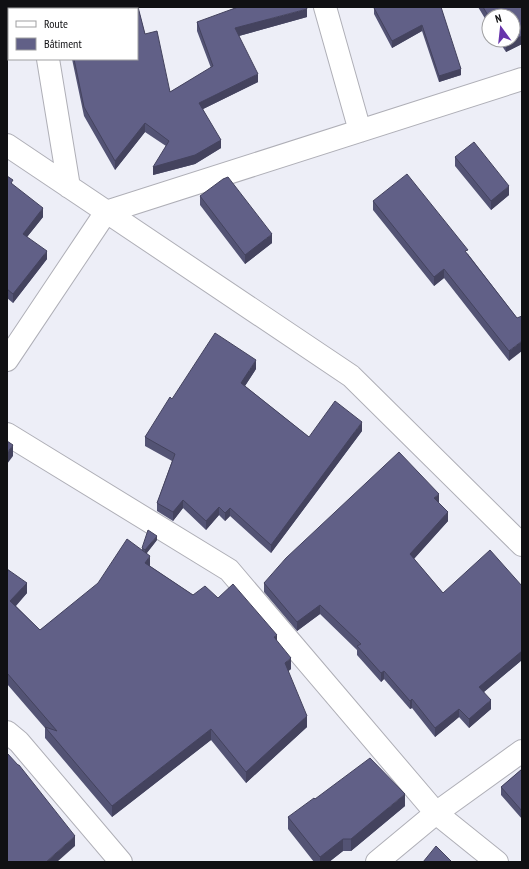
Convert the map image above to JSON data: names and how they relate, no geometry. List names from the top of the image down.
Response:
{
  "legend": ["Route", "Bâtiment"],
  "north": "top"
}
